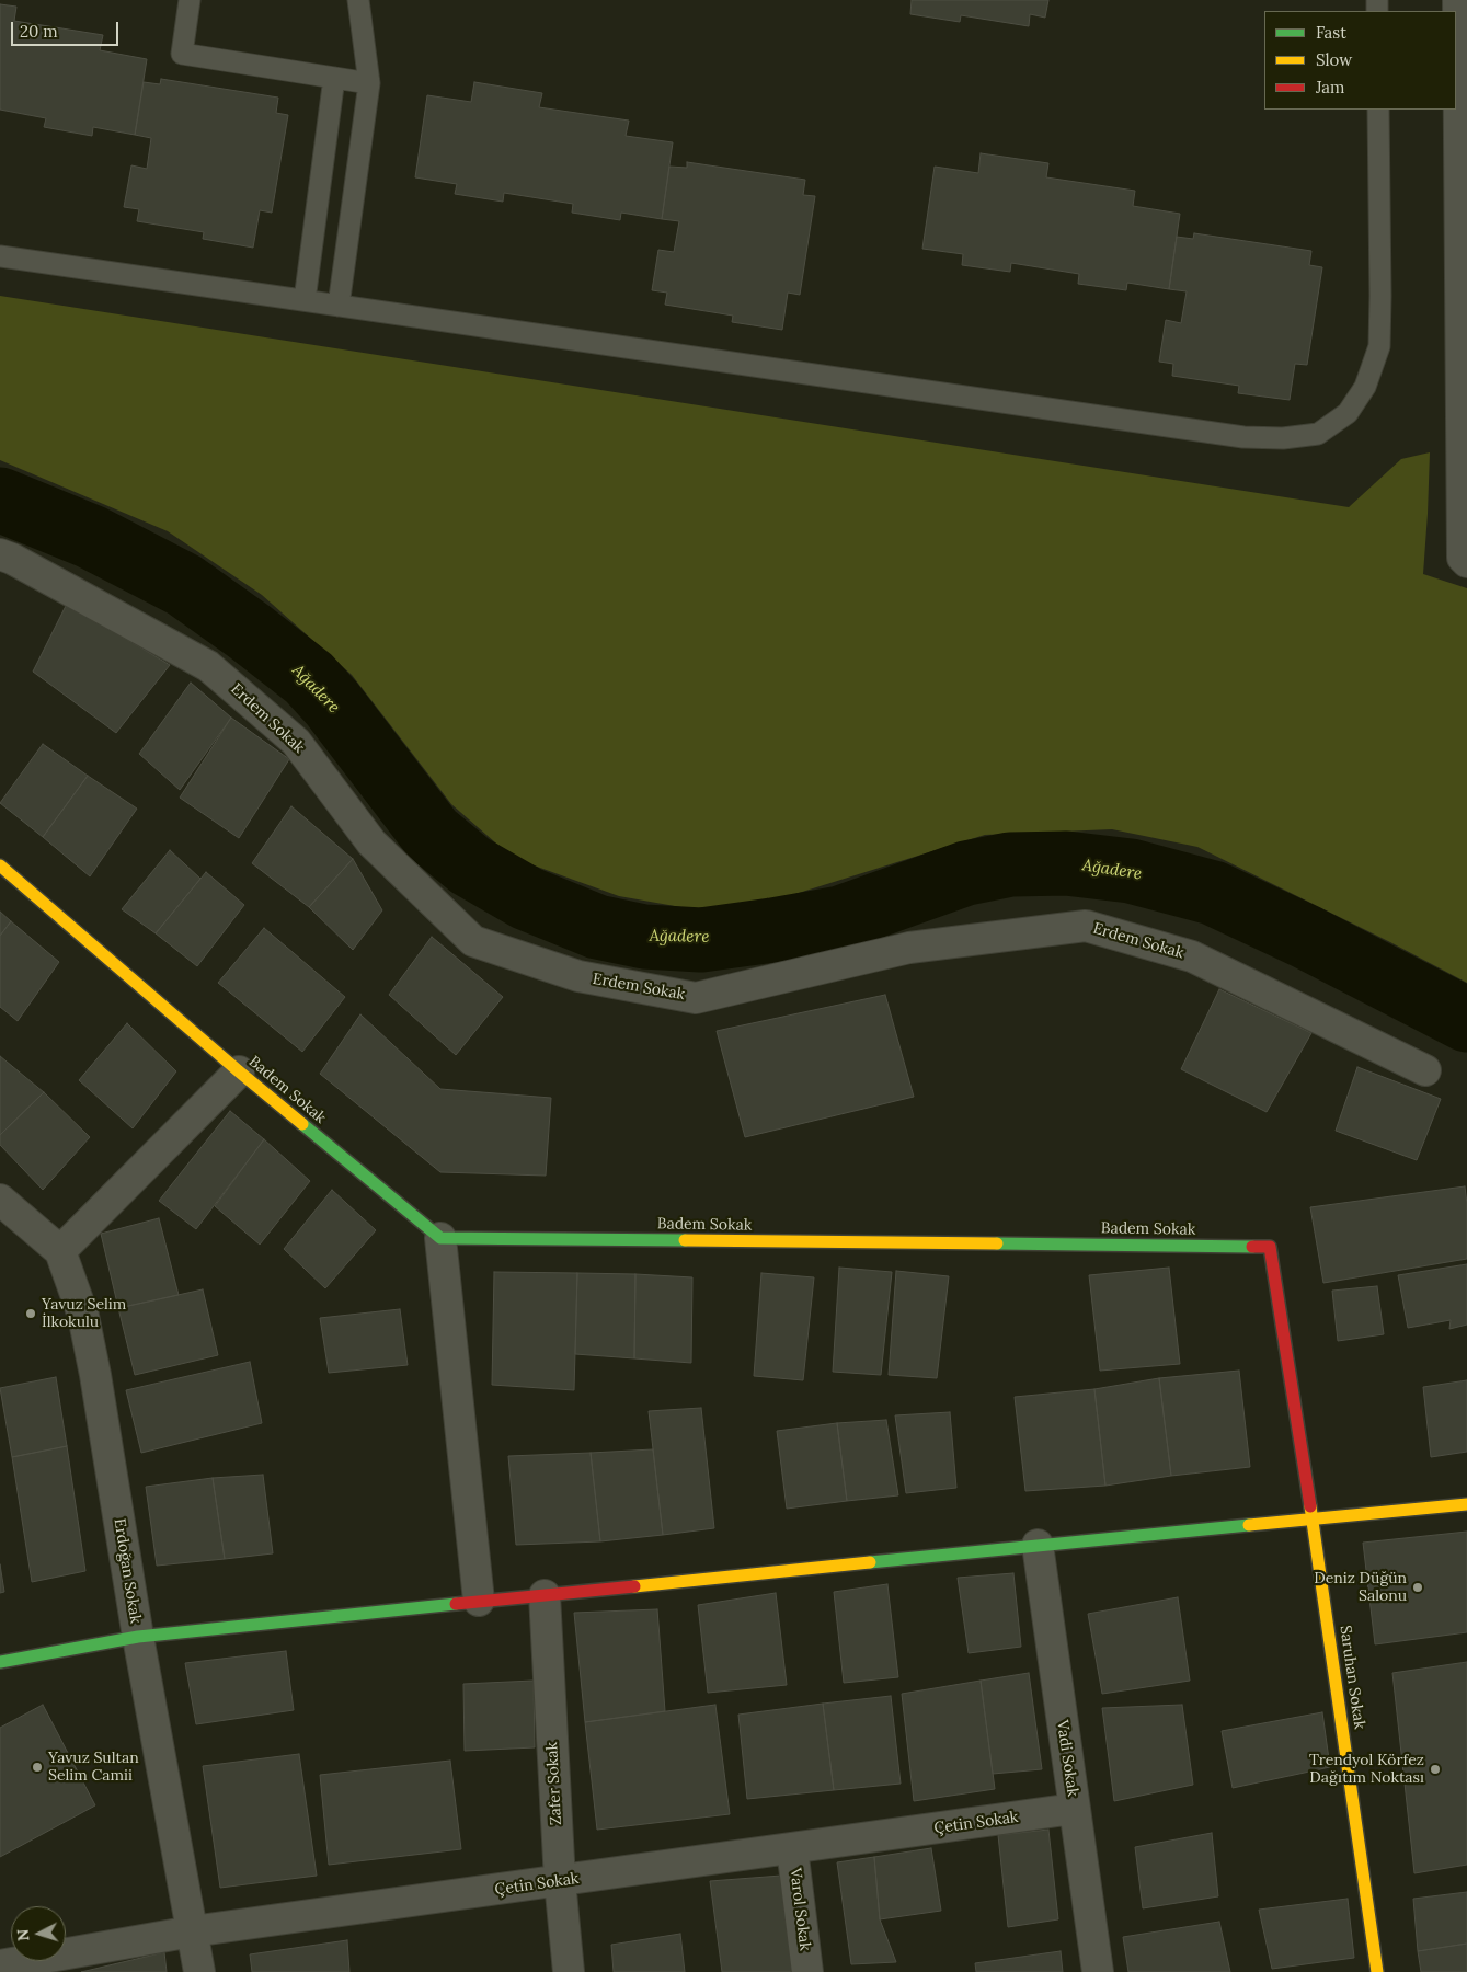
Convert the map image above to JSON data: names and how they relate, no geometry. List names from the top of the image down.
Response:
{
  "streets": {
    "street": [
      "Erdem Sokak",
      "Badem Sokak",
      "Erdoğan Sokak",
      "Saruhan Sokak",
      "Vadi Sokak",
      "Zafer Sokak",
      "Çetin Sokak",
      "Varol Sokak"
    ]
  },
  "crossings": [
    ["Badem Sokak", "Saruhan Sokak"],
    ["Erdoğan Sokak", "Çetin Sokak"],
    ["Vadi Sokak", "Çetin Sokak"],
    ["Zafer Sokak", "Çetin Sokak"],
    ["Çetin Sokak", "Varol Sokak"]
  ],
  "water": ["Ağadere"],
  "places": [
    "Yavuz Selim İlkokulu",
    "Deniz Düğün Salonu",
    "Yavuz Sultan Selim Camii",
    "Trendyol Körfez Dağıtım Noktası"
  ],
  "legend": ["Fast", "Slow", "Jam"],
  "scale_bar": "20 m",
  "north": "left"
}
